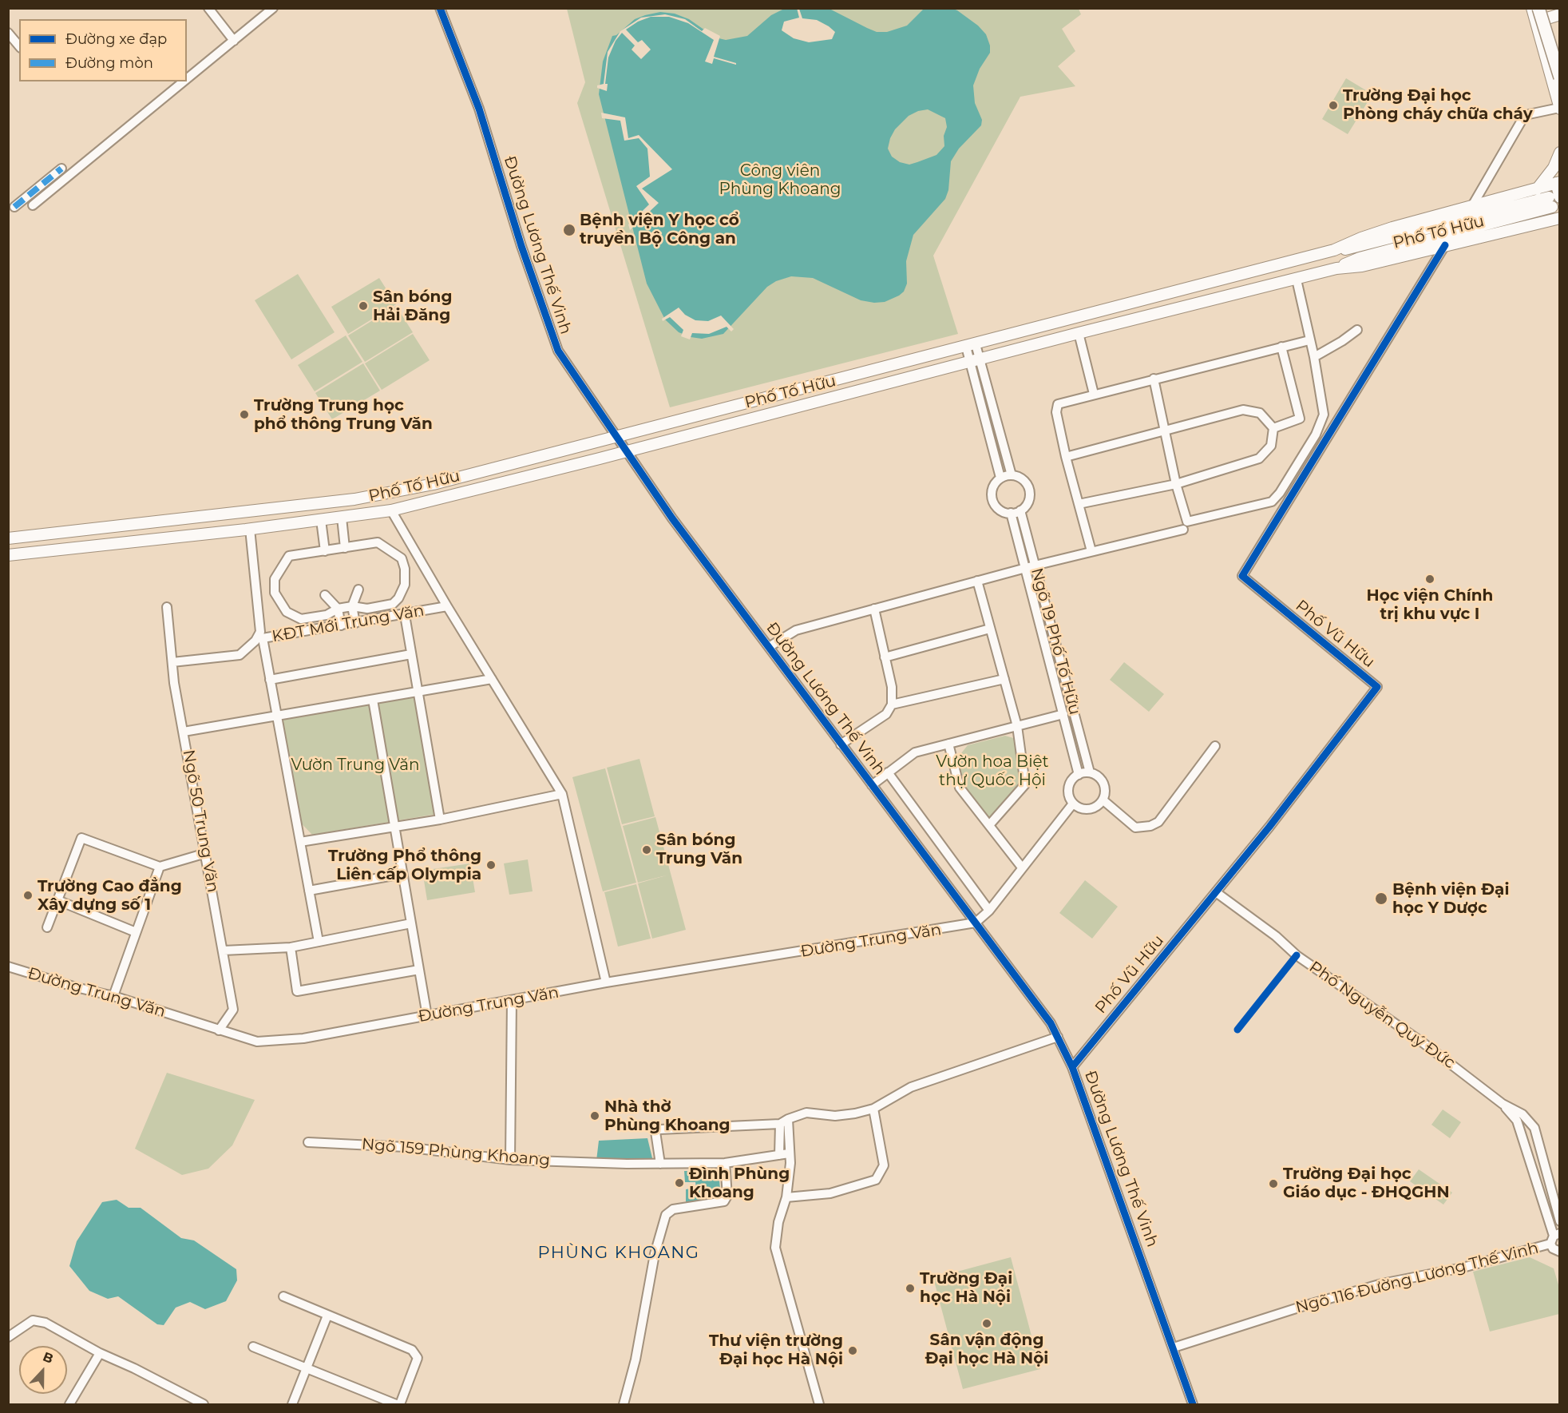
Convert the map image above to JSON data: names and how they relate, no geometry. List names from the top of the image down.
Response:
{
  "streets": {
    "main road": ["Phố Tố Hữu"],
    "street": [
      "Đường Lương Thế Vinh",
      "KĐT Mới Trung Văn",
      "Phố Vũ Hữu",
      "Ngõ 19 Phố Tố Hữu",
      "Ngõ 50 Trung Văn",
      "Đường Trung Văn",
      "Phố Nguyễn Quý Đức",
      "Ngõ 159 Phùng Khoang",
      "Ngõ 116 Đường Lương Thế Vinh"
    ]
  },
  "crossings": [
    ["Phố Tố Hữu", "Đường Lương Thế Vinh"],
    ["Phố Tố Hữu", "Phố Vũ Hữu"],
    ["Đường Lương Thế Vinh", "Phố Vũ Hữu"],
    ["Đường Lương Thế Vinh", "Đường Trung Văn"],
    ["Đường Lương Thế Vinh", "Ngõ 116 Đường Lương Thế Vinh"],
    ["Phố Vũ Hữu", "Phố Nguyễn Quý Đức"],
    ["Ngõ 50 Trung Văn", "Đường Trung Văn"]
  ],
  "districts": ["PHÙNG KHOANG"],
  "parks": ["Công viên Phùng Khoang", "Vườn hoa Biệt thự Quốc Hội", "Vườn Trung Văn"],
  "places": [
    "Trường Đại học Phòng cháy chữa cháy",
    "Bệnh viện Y học cổ truyền Bộ Công an",
    "Sân bóng Hải Đăng",
    "Trường Trung học phổ thông Trung Văn",
    "Học viện Chính trị khu vực I",
    "Sân bóng Trung Văn",
    "Trường Phổ thông Liên cấp Olympia",
    "Trường Cao đẳng Xây dựng số 1",
    "Bệnh viện Đại học Y Dược",
    "Nhà thờ Phùng Khoang",
    "Đình Phùng Khoang",
    "Trường Đại học Giáo dục - ĐHQGHN",
    "Trường Đại học Hà Nội",
    "Sân vận động Đại học Hà Nội",
    "Thư viện trường Đại học Hà Nội"
  ],
  "legend": ["Đường xe đạp", "Đường mòn"],
  "north": "top"
}
